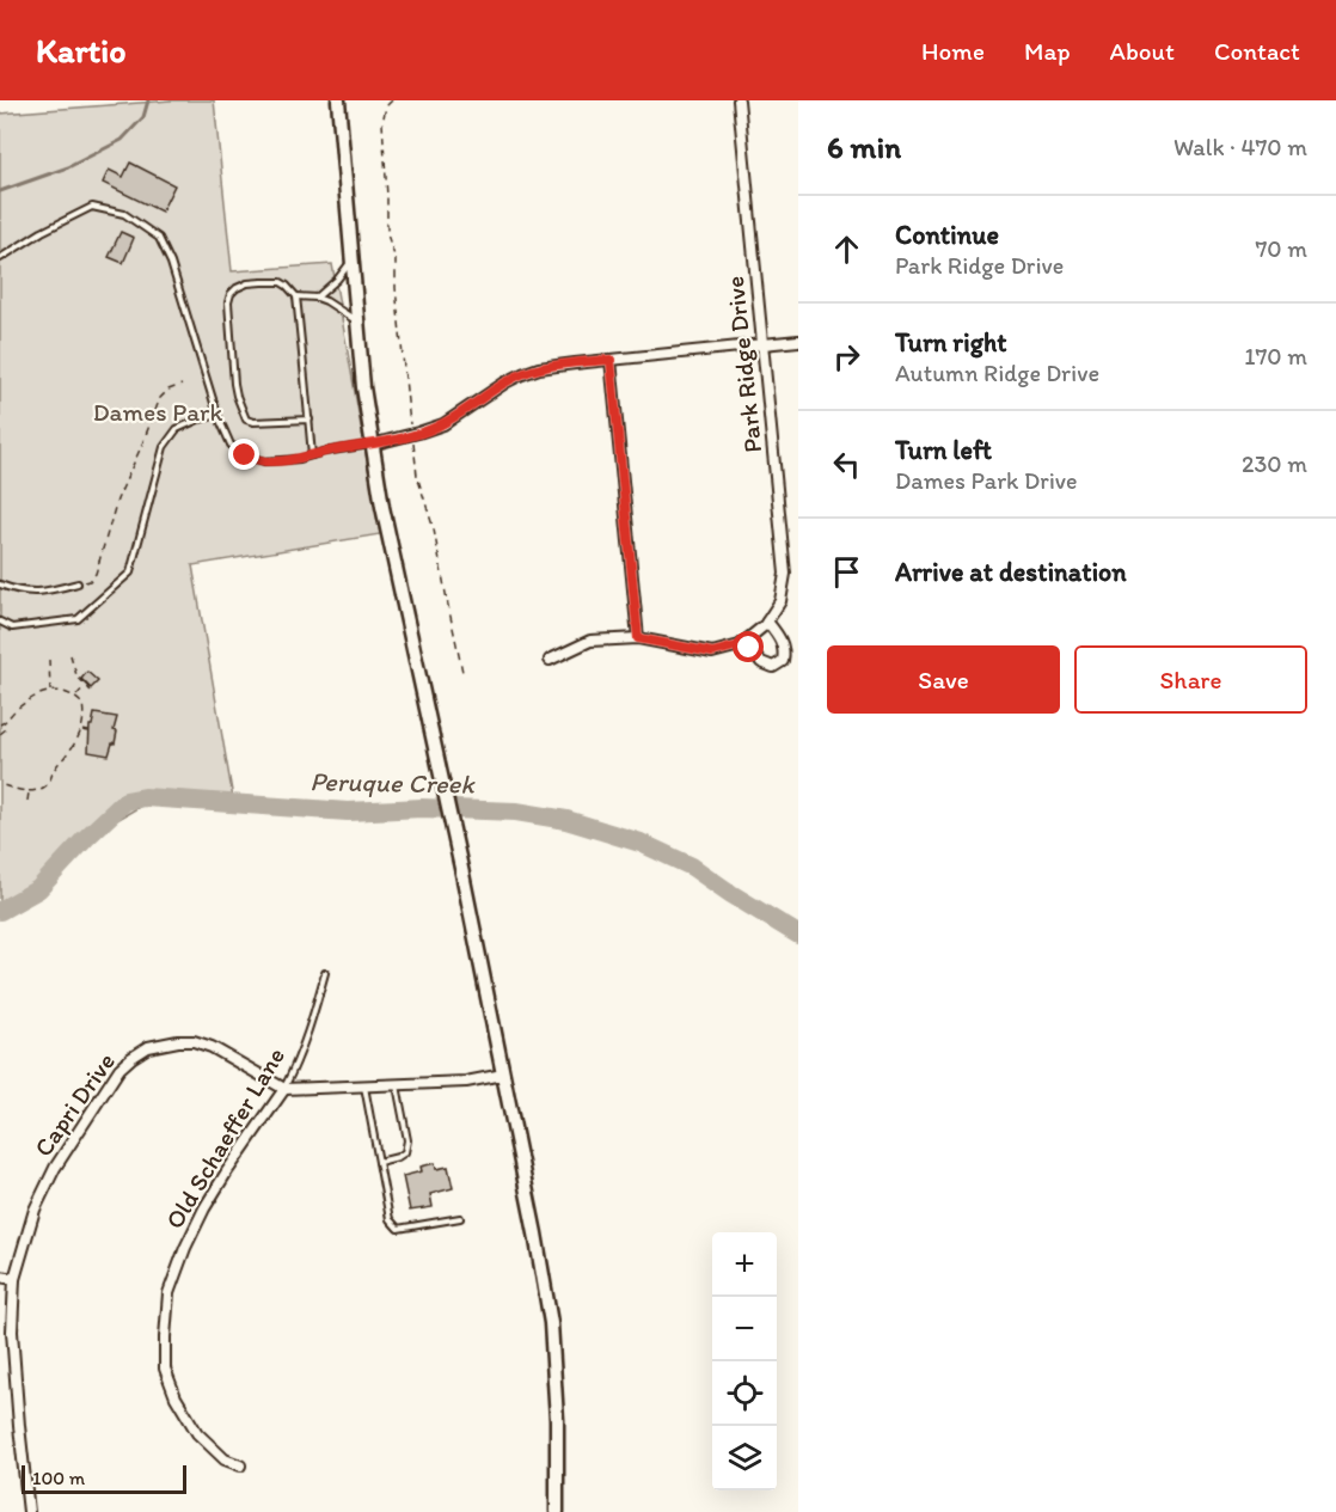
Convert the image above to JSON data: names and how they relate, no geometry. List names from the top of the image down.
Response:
{
  "streets": {
    "street": ["Park Ridge Drive", "Capri Drive", "Old Schaeffer Lane"]
  },
  "crossings": [
    ["Capri Drive", "Old Schaeffer Lane"]
  ],
  "water": ["Peruque Creek"],
  "parks": ["Dames Park"],
  "scale_bar": "100 m",
  "page": {
    "header": "Kartio",
    "nav": [
      "Home",
      "Map",
      "About",
      "Contact"
    ],
    "heading": ["6 min", "Walk · 470 m"],
    "list": [
      ["Continue", "Park Ridge Drive", "70 m"],
      ["Turn right", "Autumn Ridge Drive", "170 m"],
      ["Turn left", "Dames Park Drive", "230 m"],
      "Arrive at destination"
    ],
    "buttons": ["Save", "Share"],
    "map_buttons": ["+", "−"],
    "scale": "100 m"
  }
}
